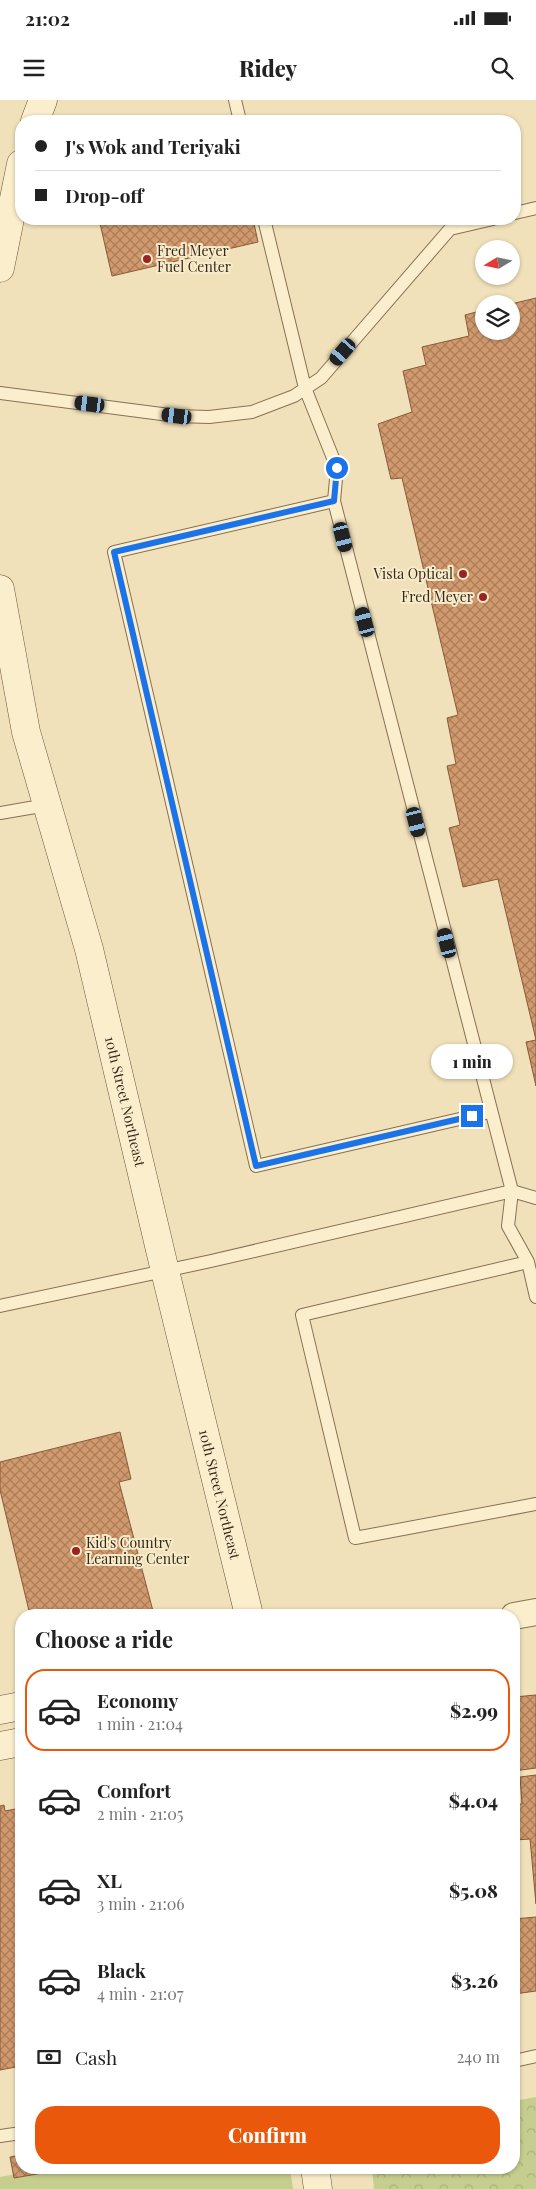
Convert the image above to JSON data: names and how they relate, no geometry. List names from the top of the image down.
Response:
{
  "streets": {
    "street": ["10th Street Northeast"]
  },
  "places": [
    "Fred Meyer Fuel Center",
    "Vista Optical",
    "Fred Meyer",
    "Kid's Country Learning Center"
  ],
  "north": "left",
  "page": {
    "status": "21:02",
    "header": "Ridey",
    "banner": ["J's Wok and Teriyaki", "Drop-off"],
    "bubble": "1 min",
    "heading": "Choose a ride",
    "list": [
      {
        "name": "Economy",
        "note": "1 min · 21:04",
        "value": "$2.99"
      },
      {
        "name": "Comfort",
        "note": "2 min · 21:05",
        "value": "$4.04"
      },
      {
        "name": "XL",
        "note": "3 min · 21:06",
        "value": "$5.08"
      },
      {
        "name": "Black",
        "note": "4 min · 21:07",
        "value": "$3.26"
      }
    ],
    "pay": ["Cash", "240 m"],
    "buttons": "Confirm"
  }
}
